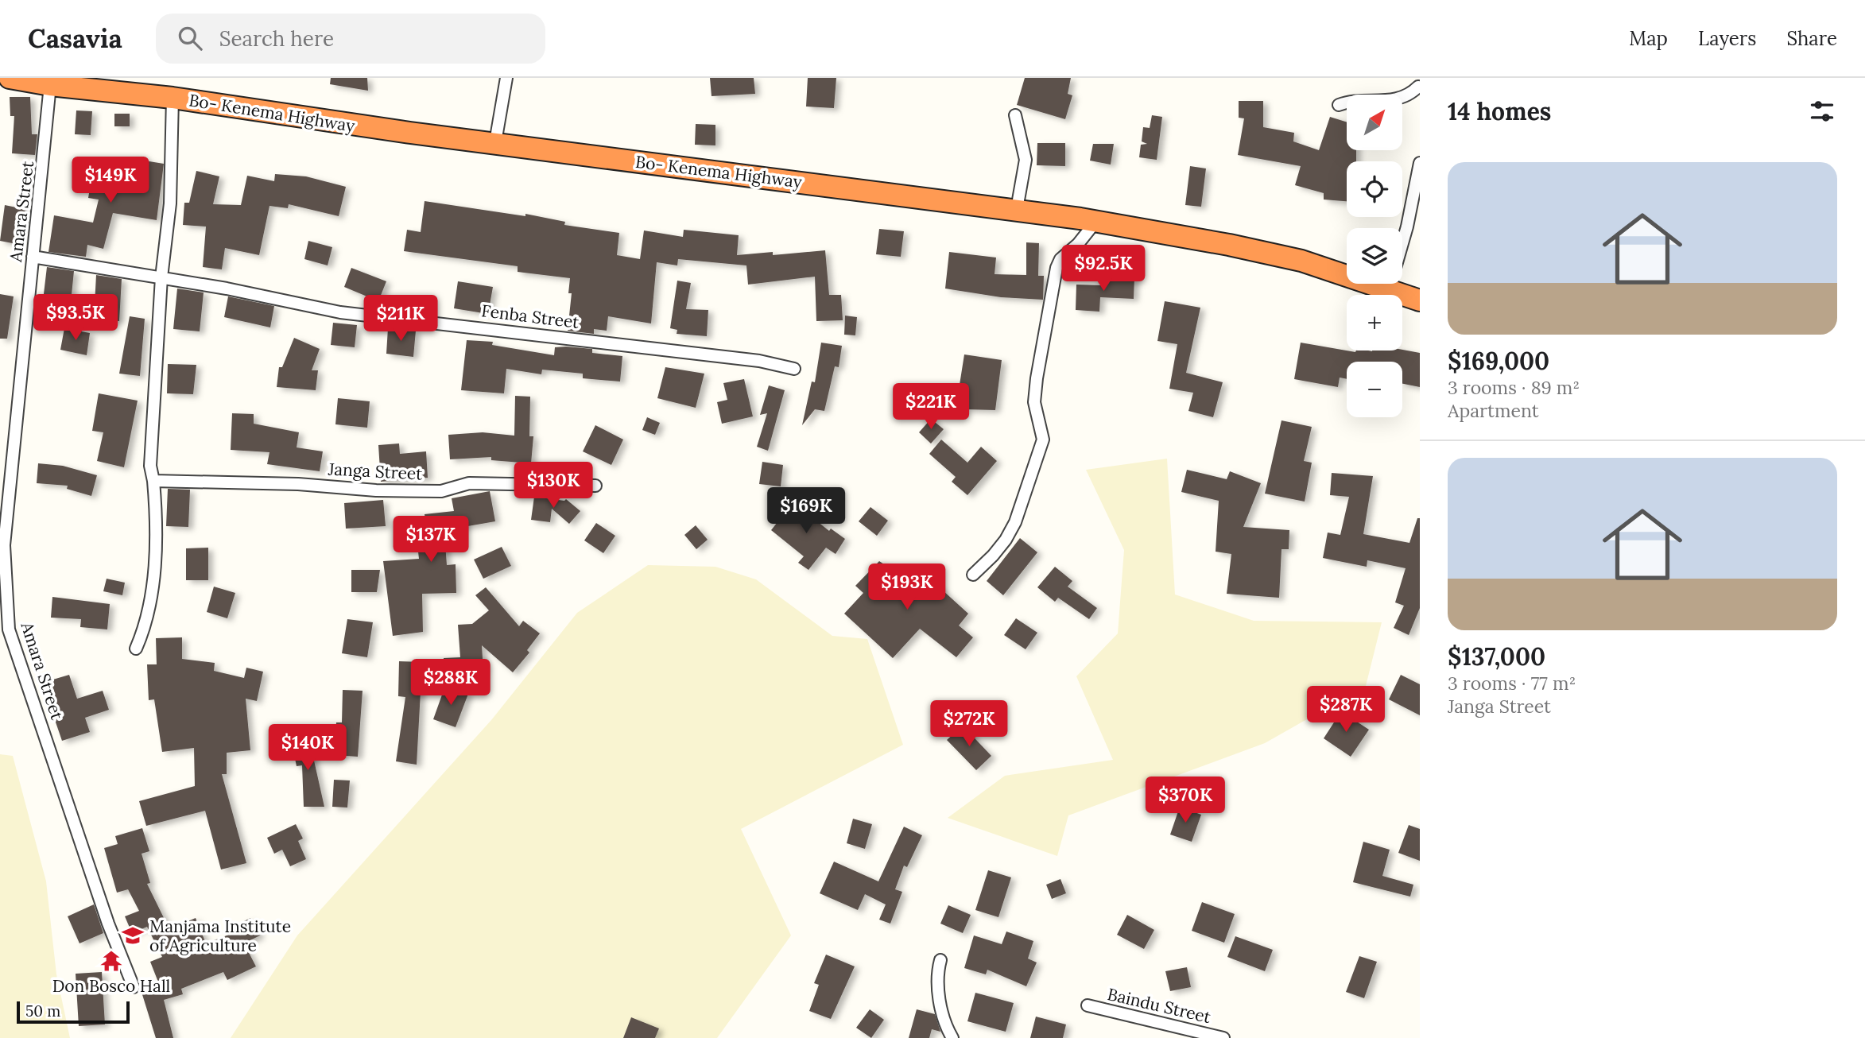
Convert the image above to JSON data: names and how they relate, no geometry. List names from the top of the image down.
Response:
{
  "streets": {
    "highway": ["Bo- Kenema Highway"],
    "street": [
      "Amara Street",
      "Fenba Street",
      "Janga Street",
      "Baindu Street"
    ]
  },
  "crossings": [
    ["Bo- Kenema Highway", "Amara Street"],
    ["Amara Street", "Fenba Street"]
  ],
  "places": {
    "school or university": ["Manjama Institute of Agriculture"],
    "temple": ["Don Bosco Hall"]
  },
  "scale_bar": "50 m",
  "north": "top right",
  "page": {
    "header": "Casavia",
    "search": "Search here",
    "nav": ["Map", "Layers", "Share"],
    "heading": "14 homes",
    "map_buttons": ["+", "−"],
    "list": [
      {
        "name": "$169,000",
        "note": "3 rooms · 89 m² · Apartment"
      },
      {
        "name": "$137,000",
        "note": "3 rooms · 77 m² · Janga Street"
      }
    ],
    "price": [
      "$149K",
      "$92.5K",
      "$93.5K",
      "$211K",
      "$221K",
      "$130K",
      "$169K",
      "$137K",
      "$193K",
      "$288K",
      "$287K",
      "$272K",
      "$140K",
      "$370K"
    ],
    "scale": "50 m"
  }
}
